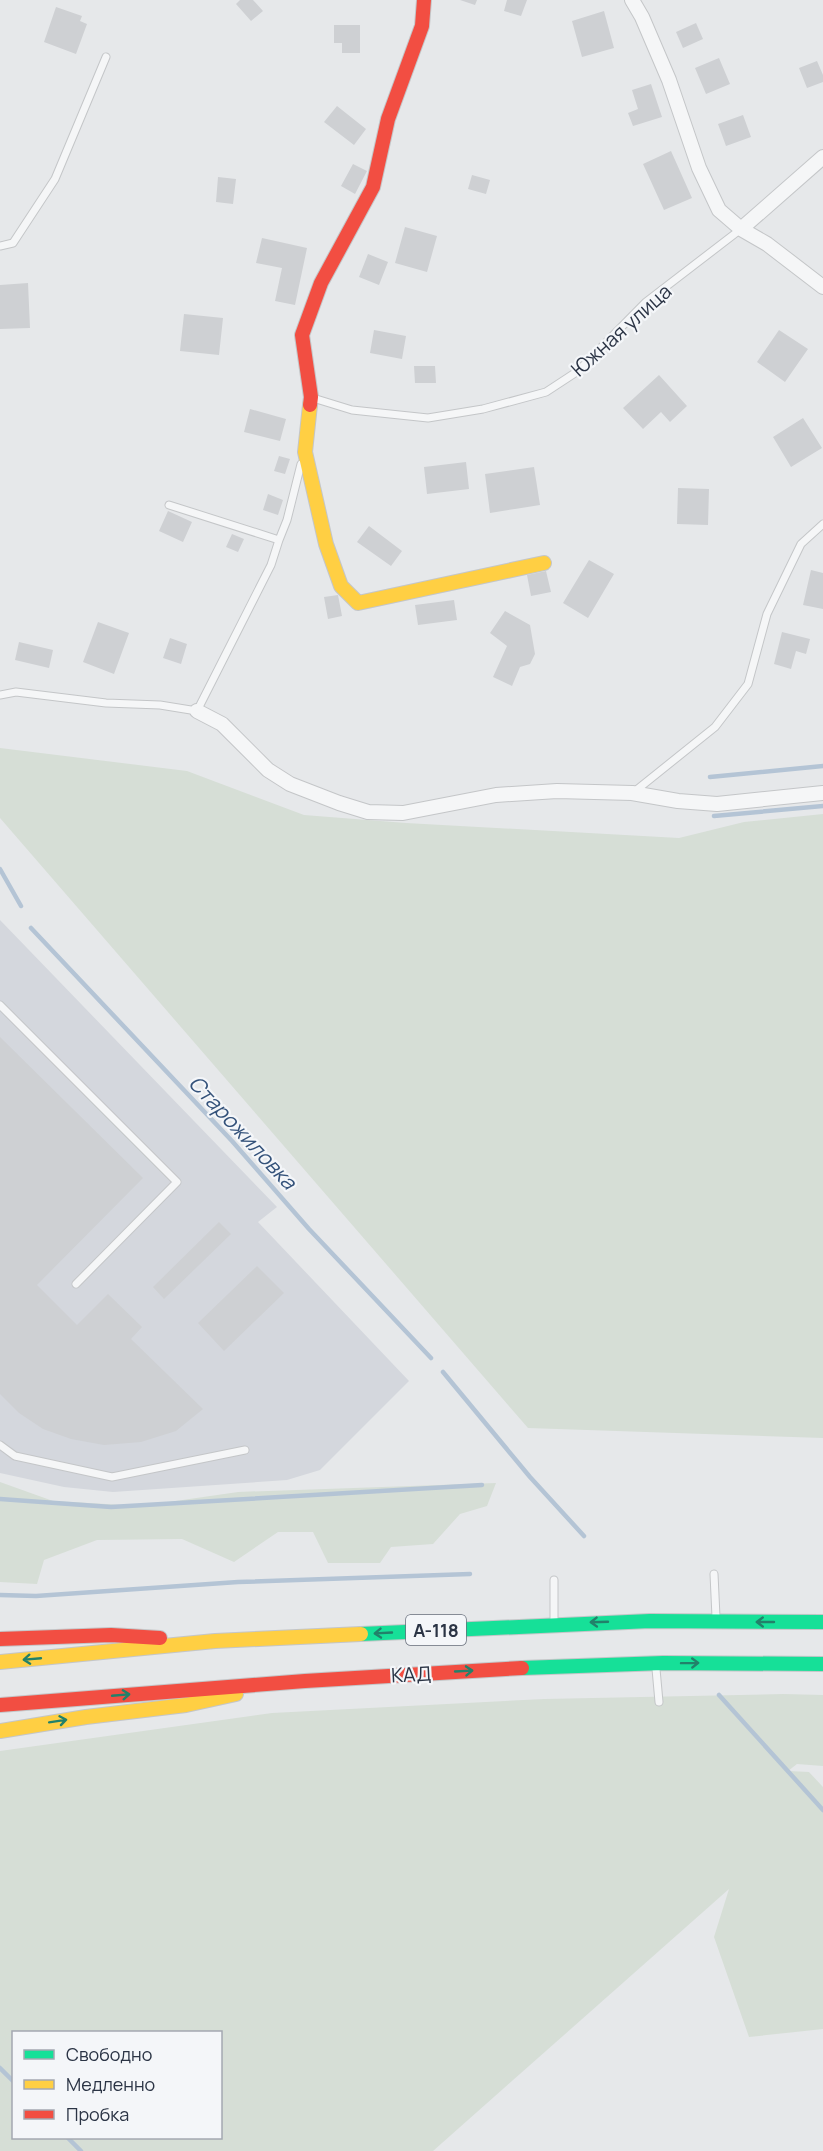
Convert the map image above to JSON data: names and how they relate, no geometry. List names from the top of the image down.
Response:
{
  "streets": {
    "main road": ["А-118", "КАД"],
    "street": ["Южная улица"]
  },
  "water": ["Старожиловка"],
  "legend": ["Свободно", "Медленно", "Пробка"]
}
